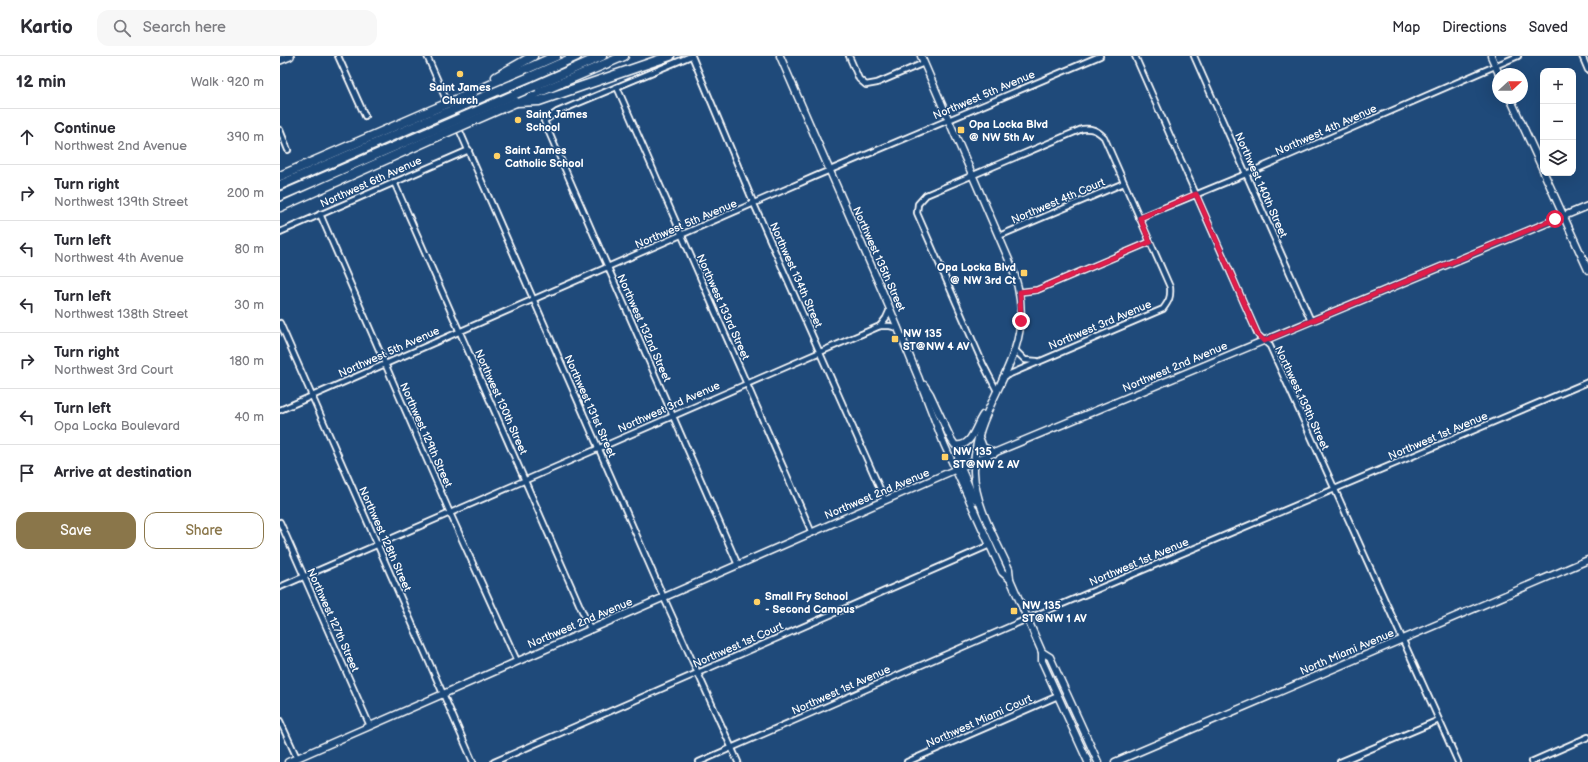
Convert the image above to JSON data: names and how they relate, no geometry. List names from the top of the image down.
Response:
{
  "streets": {
    "street": [
      "Northwest 5th Avenue",
      "Northwest 4th Avenue",
      "Northwest 6th Avenue",
      "Northwest 140th Street",
      "Northwest 4th Court",
      "Northwest 135th Street",
      "Northwest 134th Street",
      "Northwest 133rd Street",
      "Northwest 3rd Avenue",
      "Northwest 132nd Street",
      "Northwest 2nd Avenue",
      "Northwest 139th Street",
      "Northwest 130th Street",
      "Northwest 131st Street",
      "Northwest 129th Street",
      "Northwest 1st Avenue",
      "Northwest 128th Street",
      "Northwest 127th Street",
      "Northwest 1st Court",
      "North Miami Avenue",
      "Northwest Miami Court"
    ]
  },
  "crossings": [
    ["Northwest 5th Avenue", "Northwest 135th Street"],
    ["Northwest 5th Avenue", "Northwest 134th Street"],
    ["Northwest 5th Avenue", "Northwest 133rd Street"],
    ["Northwest 5th Avenue", "Northwest 132nd Street"],
    ["Northwest 5th Avenue", "Northwest 130th Street"],
    ["Northwest 5th Avenue", "Northwest 131st Street"],
    ["Northwest 5th Avenue", "Northwest 129th Street"],
    ["Northwest 5th Avenue", "Northwest 128th Street"],
    ["Northwest 4th Avenue", "Northwest 140th Street"],
    ["Northwest 4th Avenue", "Northwest 139th Street"],
    ["Northwest 6th Avenue", "Northwest 130th Street"],
    ["Northwest 6th Avenue", "Northwest 131st Street"],
    ["Northwest 6th Avenue", "Northwest 129th Street"],
    ["Northwest 140th Street", "Northwest 2nd Avenue"],
    ["Northwest 135th Street", "Northwest 3rd Avenue"],
    ["Northwest 135th Street", "Northwest 2nd Avenue"],
    ["Northwest 135th Street", "Northwest 1st Avenue"],
    ["Northwest 135th Street", "Northwest 1st Court"],
    ["Northwest 135th Street", "Northwest Miami Court"],
    ["Northwest 134th Street", "Northwest 3rd Avenue"],
    ["Northwest 134th Street", "Northwest 2nd Avenue"],
    ["Northwest 133rd Street", "Northwest 3rd Avenue"],
    ["Northwest 133rd Street", "Northwest 132nd Street"],
    ["Northwest 133rd Street", "Northwest 2nd Avenue"],
    ["Northwest 3rd Avenue", "Northwest 132nd Street"],
    ["Northwest 3rd Avenue", "Northwest 130th Street"],
    ["Northwest 3rd Avenue", "Northwest 131st Street"],
    ["Northwest 3rd Avenue", "Northwest 129th Street"],
    ["Northwest 3rd Avenue", "Northwest 128th Street"],
    ["Northwest 132nd Street", "Northwest 2nd Avenue"],
    ["Northwest 2nd Avenue", "Northwest 139th Street"],
    ["Northwest 2nd Avenue", "Northwest 130th Street"],
    ["Northwest 2nd Avenue", "Northwest 131st Street"],
    ["Northwest 2nd Avenue", "Northwest 129th Street"],
    ["Northwest 2nd Avenue", "Northwest 128th Street"],
    ["Northwest 2nd Avenue", "Northwest 127th Street"],
    ["Northwest 139th Street", "Northwest 1st Avenue"],
    ["Northwest 139th Street", "North Miami Avenue"],
    ["Northwest 131st Street", "Northwest 1st Avenue"],
    ["Northwest 131st Street", "Northwest 1st Court"]
  ],
  "places": {
    "other": [
      "Saint James Church",
      "Saint James School",
      "Saint James Catholic School",
      "Small Fry School - Second Campus"
    ],
    "transit": [
      "Opa Locka Blvd @ NW 5th Av",
      "Opa Locka Blvd @ NW 3rd Ct",
      "NW 135 ST@NW 4 AV",
      "NW 135 ST@NW 2 AV",
      "NW 135 ST@NW 1 AV"
    ]
  },
  "north": "right",
  "page": {
    "header": "Kartio",
    "search": "Search here",
    "nav": ["Map", "Directions", "Saved"],
    "heading": ["12 min", "Walk · 920 m"],
    "map_buttons": ["+", "−"],
    "list": [
      ["Continue", "Northwest 2nd Avenue", "390 m"],
      ["Turn right", "Northwest 139th Street", "200 m"],
      ["Turn left", "Northwest 4th Avenue", "80 m"],
      ["Turn left", "Northwest 138th Street", "30 m"],
      ["Turn right", "Northwest 3rd Court", "180 m"],
      ["Turn left", "Opa Locka Boulevard", "40 m"],
      "Arrive at destination"
    ],
    "buttons": ["Save", "Share"]
  }
}
